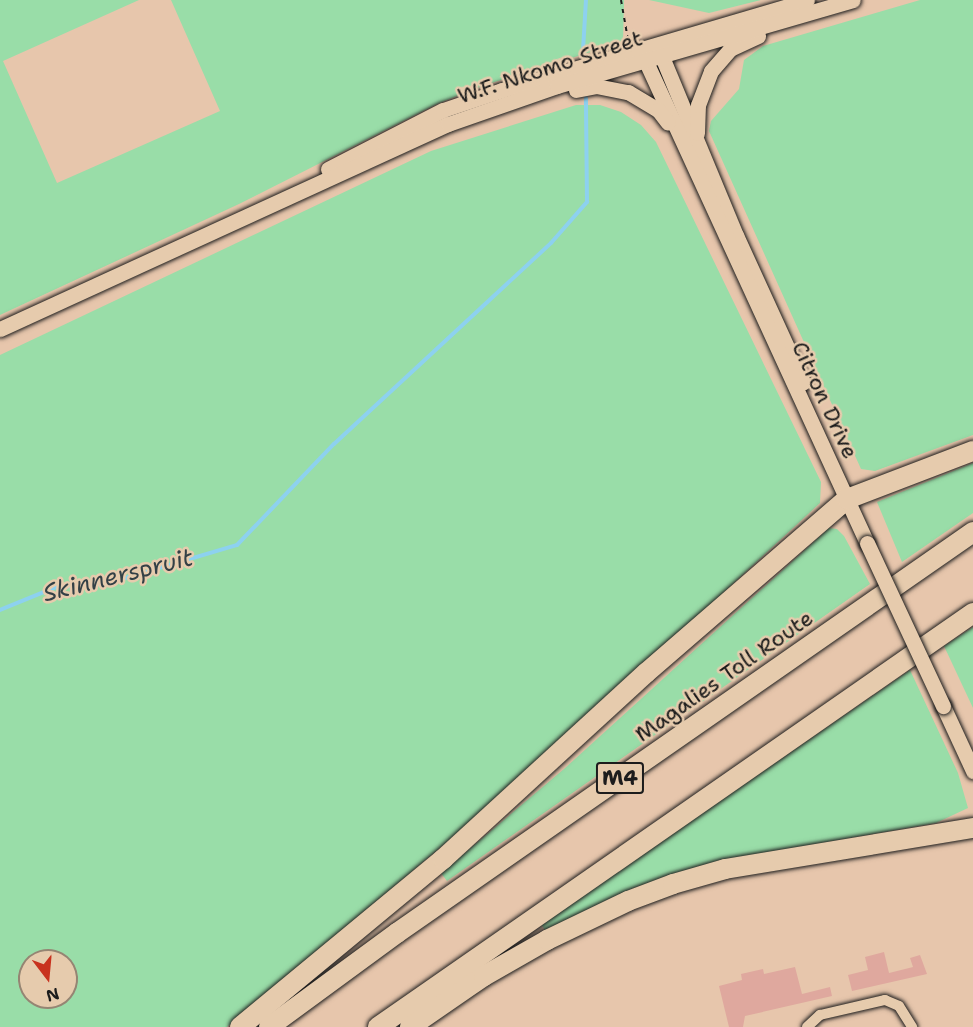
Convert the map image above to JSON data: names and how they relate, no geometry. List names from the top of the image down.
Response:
{
  "streets": {
    "highway": ["Magalies Toll Route", "M4"],
    "main road": ["W.F. Nkomo Street", "Citron Drive"]
  },
  "crossings": [
    ["W.F. Nkomo Street", "Citron Drive"]
  ],
  "water": ["Skinnerspruit"],
  "north": "bottom"
}
